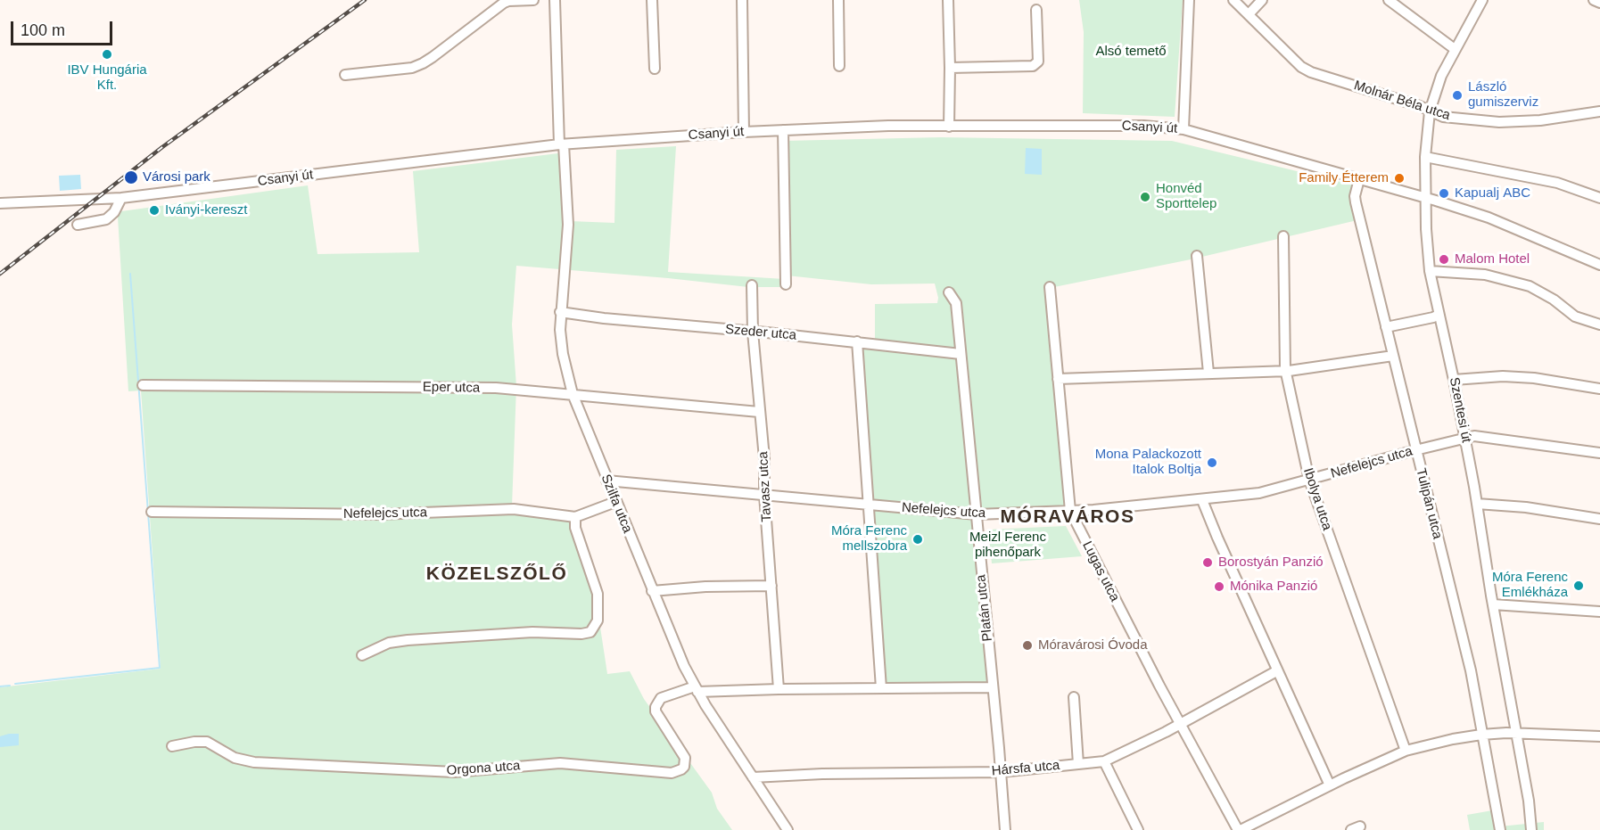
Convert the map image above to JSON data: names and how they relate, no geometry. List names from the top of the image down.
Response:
{
  "streets": {
    "street": [
      "Molnár Béla utca",
      "Csanyi út",
      "Szeder utca",
      "Eper utca",
      "Szentesi út",
      "Nefelejcs utca",
      "Tavasz utca",
      "Ibolya utca",
      "Szilfa utca",
      "Tulipán utca",
      "Lugas utca",
      "Platán utca",
      "Orgona utca",
      "Hársfa utca"
    ]
  },
  "crossings": [
    ["Molnár Béla utca", "Szentesi út"],
    ["Csanyi út", "Szentesi út"],
    ["Csanyi út", "Szilfa utca"],
    ["Csanyi út", "Tulipán utca"],
    ["Szeder utca", "Tavasz utca"],
    ["Szeder utca", "Szilfa utca"],
    ["Szeder utca", "Platán utca"],
    ["Eper utca", "Tavasz utca"],
    ["Eper utca", "Szilfa utca"],
    ["Szentesi út", "Nefelejcs utca"],
    ["Nefelejcs utca", "Tavasz utca"],
    ["Nefelejcs utca", "Ibolya utca"],
    ["Nefelejcs utca", "Szilfa utca"],
    ["Nefelejcs utca", "Tulipán utca"],
    ["Nefelejcs utca", "Lugas utca"],
    ["Nefelejcs utca", "Platán utca"],
    ["Tavasz utca", "Orgona utca"],
    ["Szilfa utca", "Orgona utca"],
    ["Szilfa utca", "Hársfa utca"],
    ["Lugas utca", "Hársfa utca"],
    ["Platán utca", "Orgona utca"],
    ["Platán utca", "Hársfa utca"]
  ],
  "districts": ["MÓRAVÁROS", "KÖZELSZŐLŐ"],
  "parks": ["Alsó temető", "Meizl Ferenc pihenőpark"],
  "places": [
    "IBV Hungária Kft.",
    "László gumiszerviz",
    "Városi park",
    "Family Étterem",
    "Kapualj ABC",
    "Honvéd Sporttelep",
    "Iványi-kereszt",
    "Malom Hotel",
    "Mona Palackozott Italok Boltja",
    "Móra Ferenc mellszobra",
    "Borostyán Panzió",
    "Móra Ferenc Emlékháza",
    "Mónika Panzió",
    "Móravárosi Óvoda"
  ],
  "scale_bar": "100 m"
}
